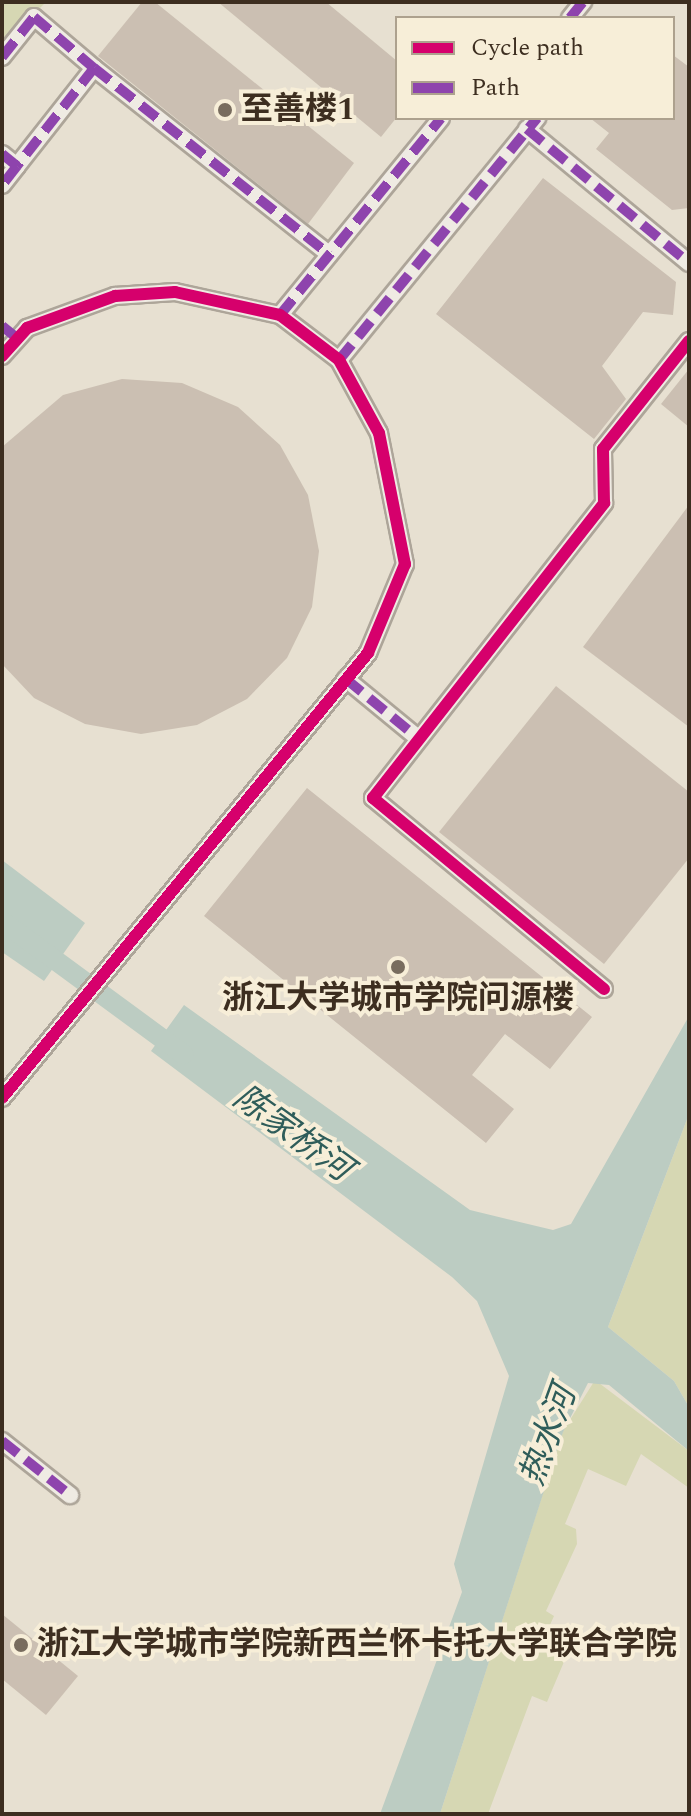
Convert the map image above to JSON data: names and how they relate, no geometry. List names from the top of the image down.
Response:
{
  "water": ["陈家桥河", "热水河"],
  "places": ["至善楼1", "浙江大学城市学院问源楼", "浙江大学城市学院新西兰怀卡托大学联合学院"],
  "legend": ["Cycle path", "Path"]
}
